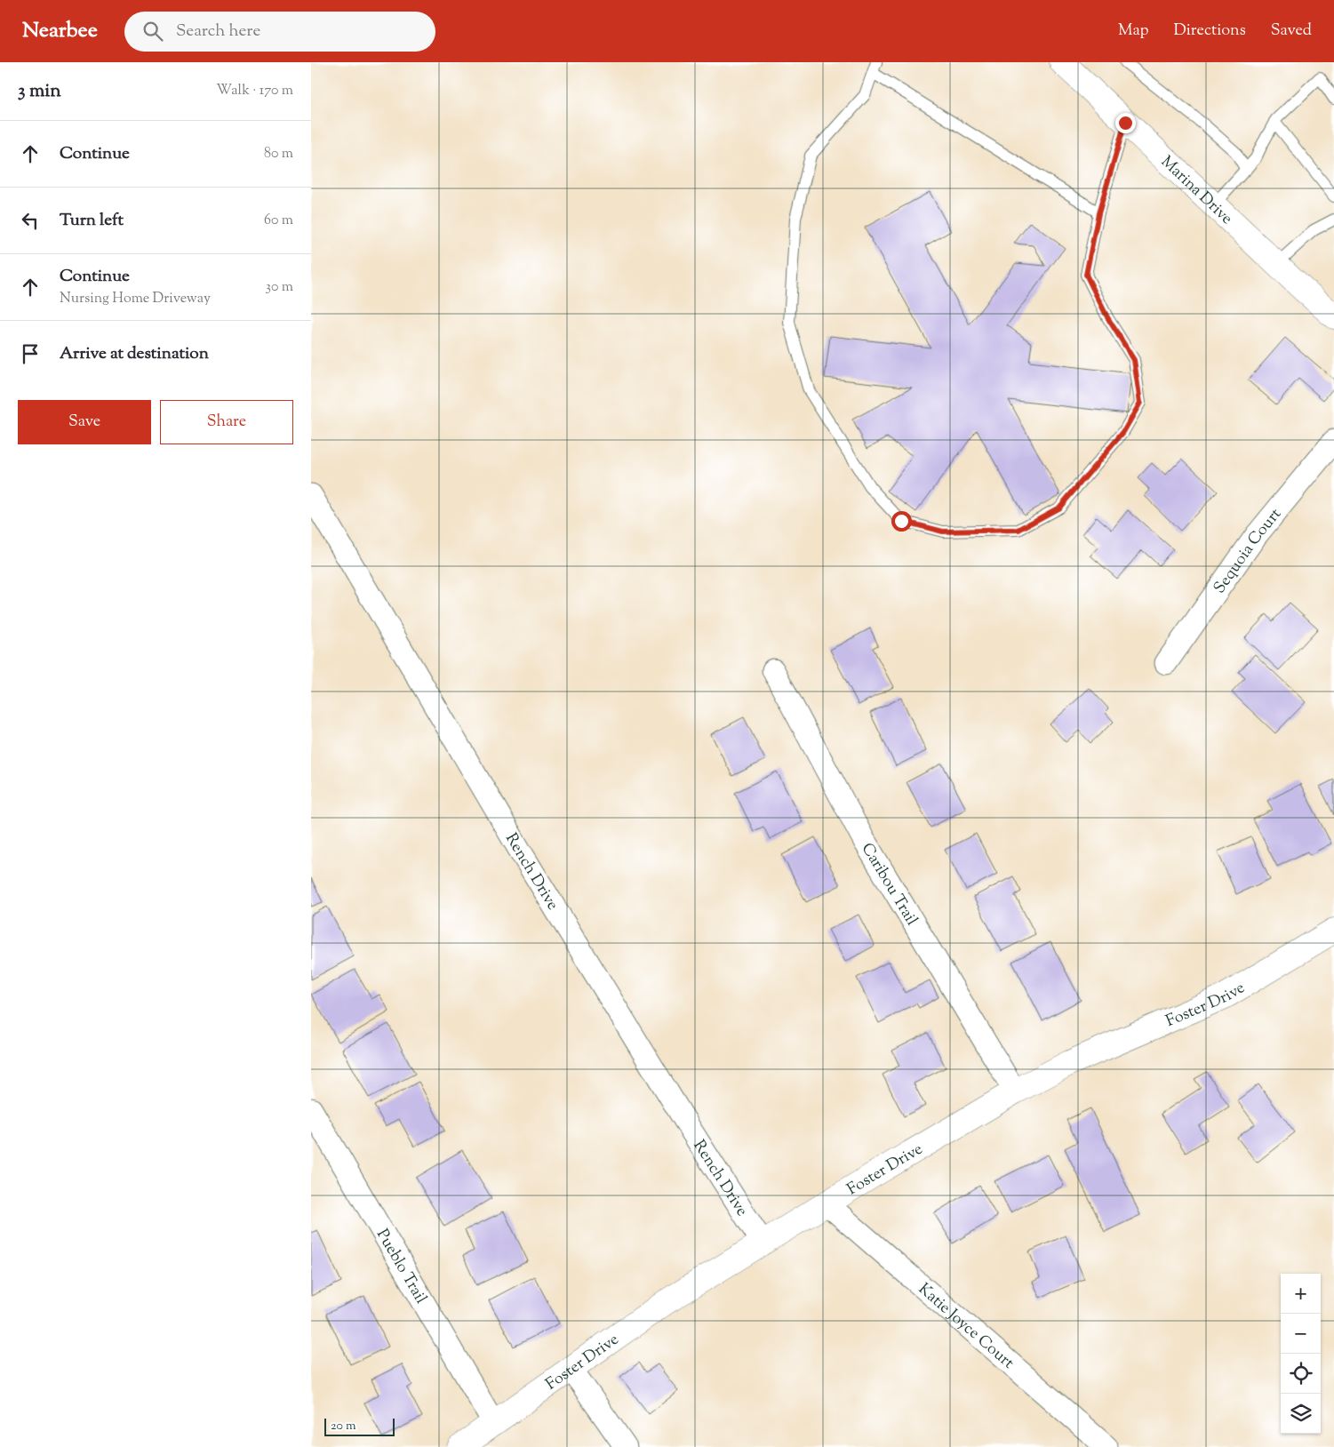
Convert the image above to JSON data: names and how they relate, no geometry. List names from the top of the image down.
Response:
{
  "streets": {
    "street": [
      "Marina Drive",
      "Sequoia Court",
      "Rench Drive",
      "Caribou Trail",
      "Foster Drive",
      "Pueblo Trail",
      "Katie Joyce Court"
    ]
  },
  "crossings": [
    ["Rench Drive", "Foster Drive"],
    ["Caribou Trail", "Foster Drive"],
    ["Foster Drive", "Pueblo Trail"],
    ["Foster Drive", "Katie Joyce Court"]
  ],
  "scale_bar": "20 m",
  "page": {
    "header": "Nearbee",
    "search": "Search here",
    "nav": ["Map", "Directions", "Saved"],
    "heading": ["3 min", "Walk · 170 m"],
    "list": [
      ["Continue", "80 m"],
      ["Turn left", "60 m"],
      ["Continue", "Nursing Home Driveway", "30 m"],
      "Arrive at destination"
    ],
    "buttons": ["Save", "Share"],
    "map_buttons": ["+", "−"],
    "scale": "20 m"
  }
}
